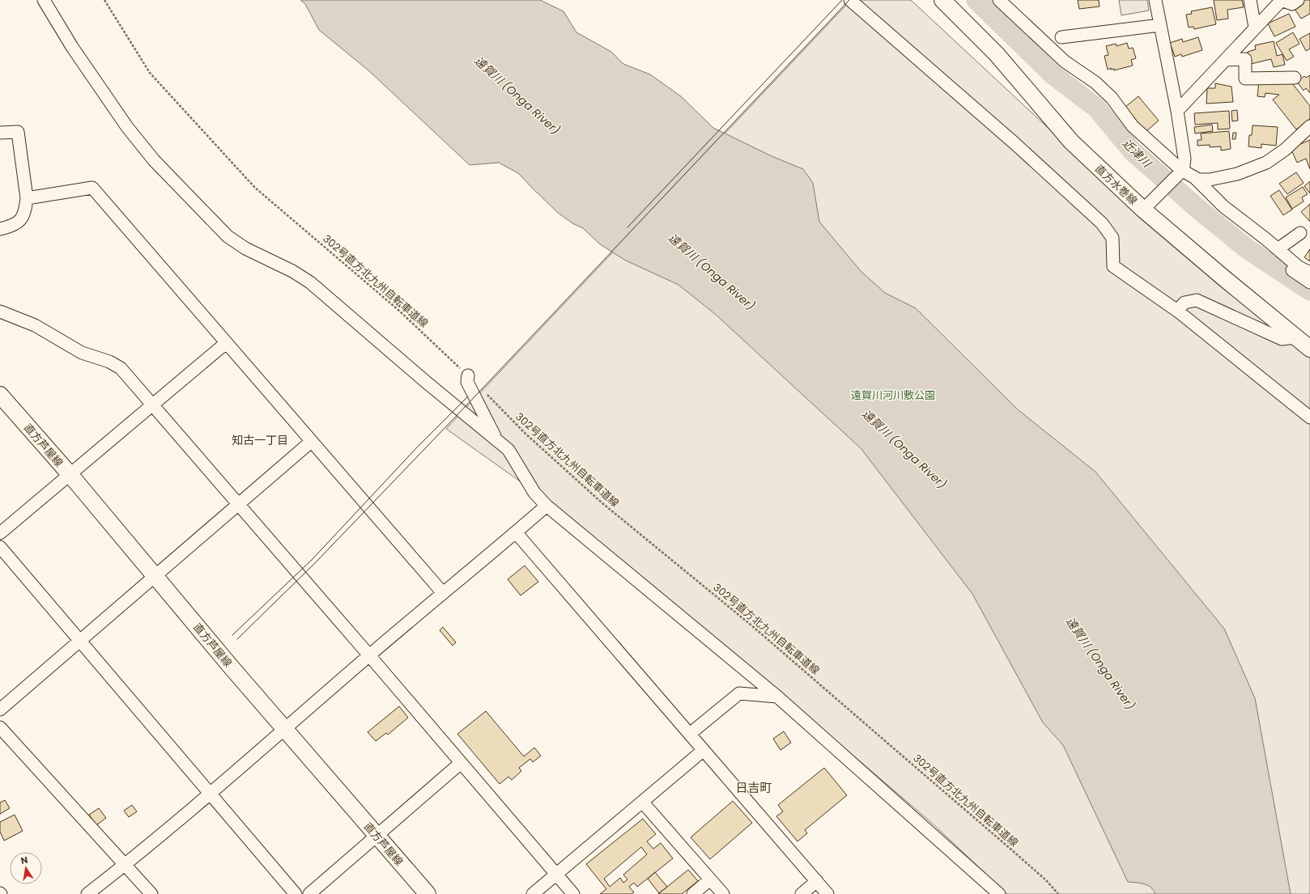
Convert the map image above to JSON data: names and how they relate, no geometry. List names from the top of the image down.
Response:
{
  "streets": {
    "main road": ["直方水巻線", "直方芦屋線"],
    "path": ["302号直方北九州自転車道線"]
  },
  "districts": ["知古一丁目", "日吉町"],
  "water": ["遠賀川 (Onga River)", "近津川"],
  "parks": ["遠賀川河川敷公園"],
  "north": "top"
}
